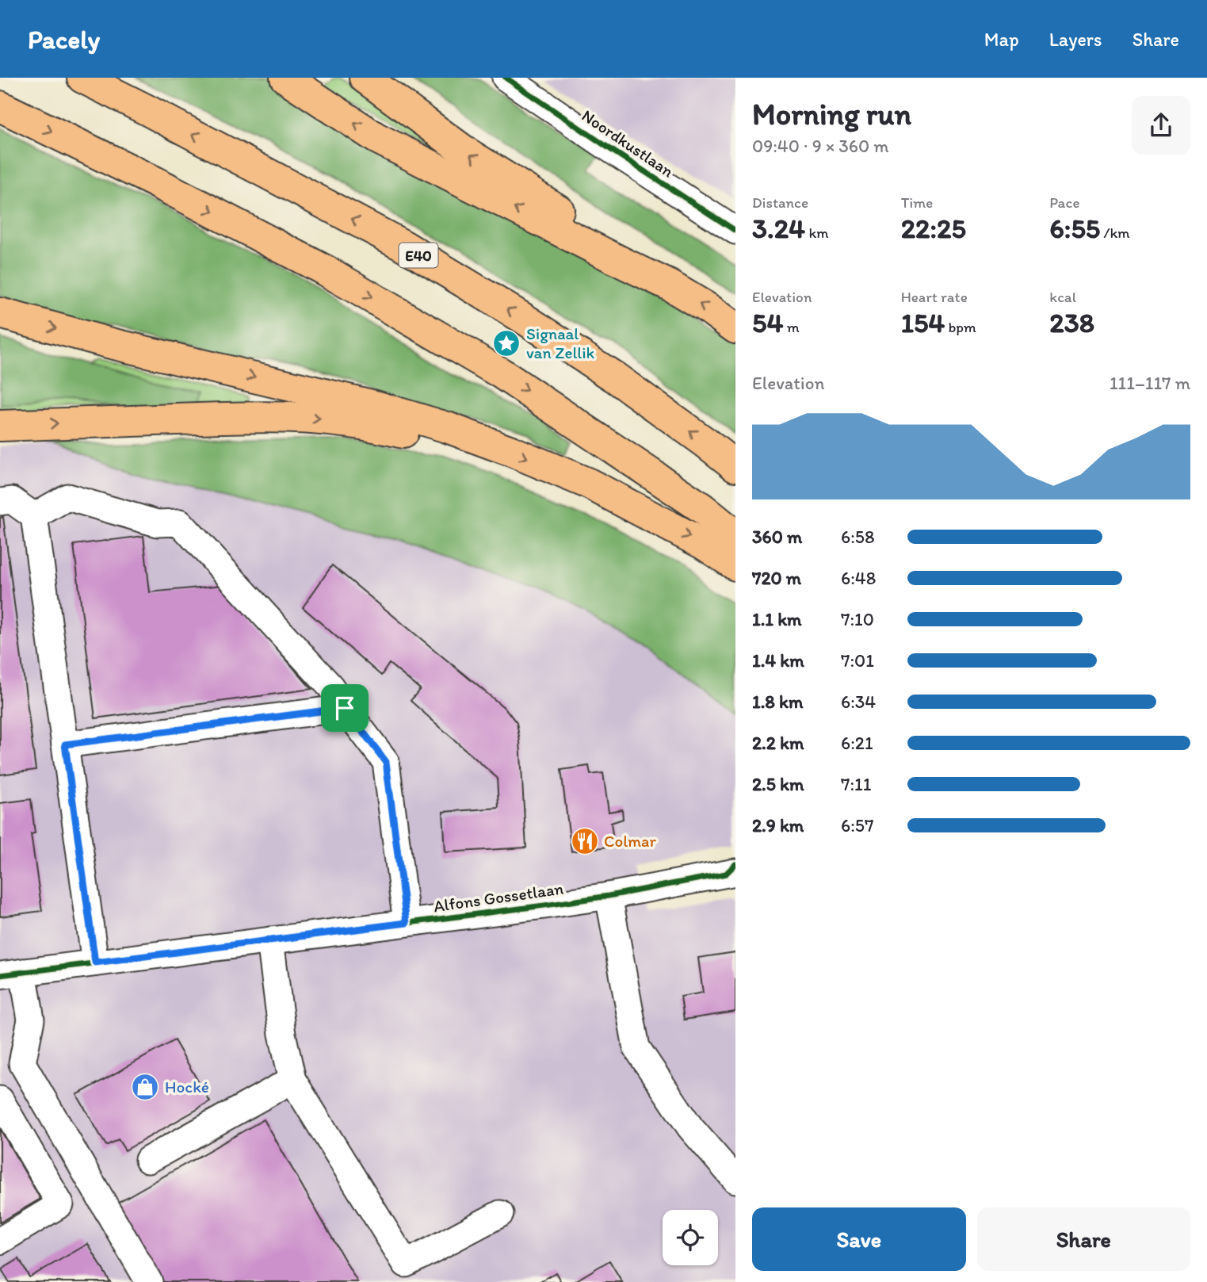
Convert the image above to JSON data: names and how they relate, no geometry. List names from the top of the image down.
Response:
{
  "streets": {
    "highway": ["E40"],
    "street": ["Noordkustlaan", "Alfons Gossetlaan"]
  },
  "places": {
    "place": ["Signaal van Zellik"],
    "restaurant": ["Colmar"],
    "shop": ["Hocké"]
  },
  "page": {
    "header": "Pacely",
    "nav": ["Map", "Layers", "Share"],
    "heading": ["Morning run", "09:40 · 9 × 360 m"],
    "stats": [
      ["Distance", "3.24 km"],
      ["Time", "22:25"],
      ["Pace", "6:55 /km"],
      ["Elevation", "54 m"],
      ["Heart rate", "154 bpm"],
      ["kcal", "238"]
    ],
    "chart": ["Elevation", "111–117 m"],
    "list": [
      {
        "name": "360 m",
        "note": "6:58"
      },
      {
        "name": "720 m",
        "note": "6:48"
      },
      {
        "name": "1.1 km",
        "note": "7:10"
      },
      {
        "name": "1.4 km",
        "note": "7:01"
      },
      {
        "name": "1.8 km",
        "note": "6:34"
      },
      {
        "name": "2.2 km",
        "note": "6:21"
      },
      {
        "name": "2.5 km",
        "note": "7:11"
      },
      {
        "name": "2.9 km",
        "note": "6:57"
      }
    ],
    "buttons": ["Save", "Share"]
  }
}
